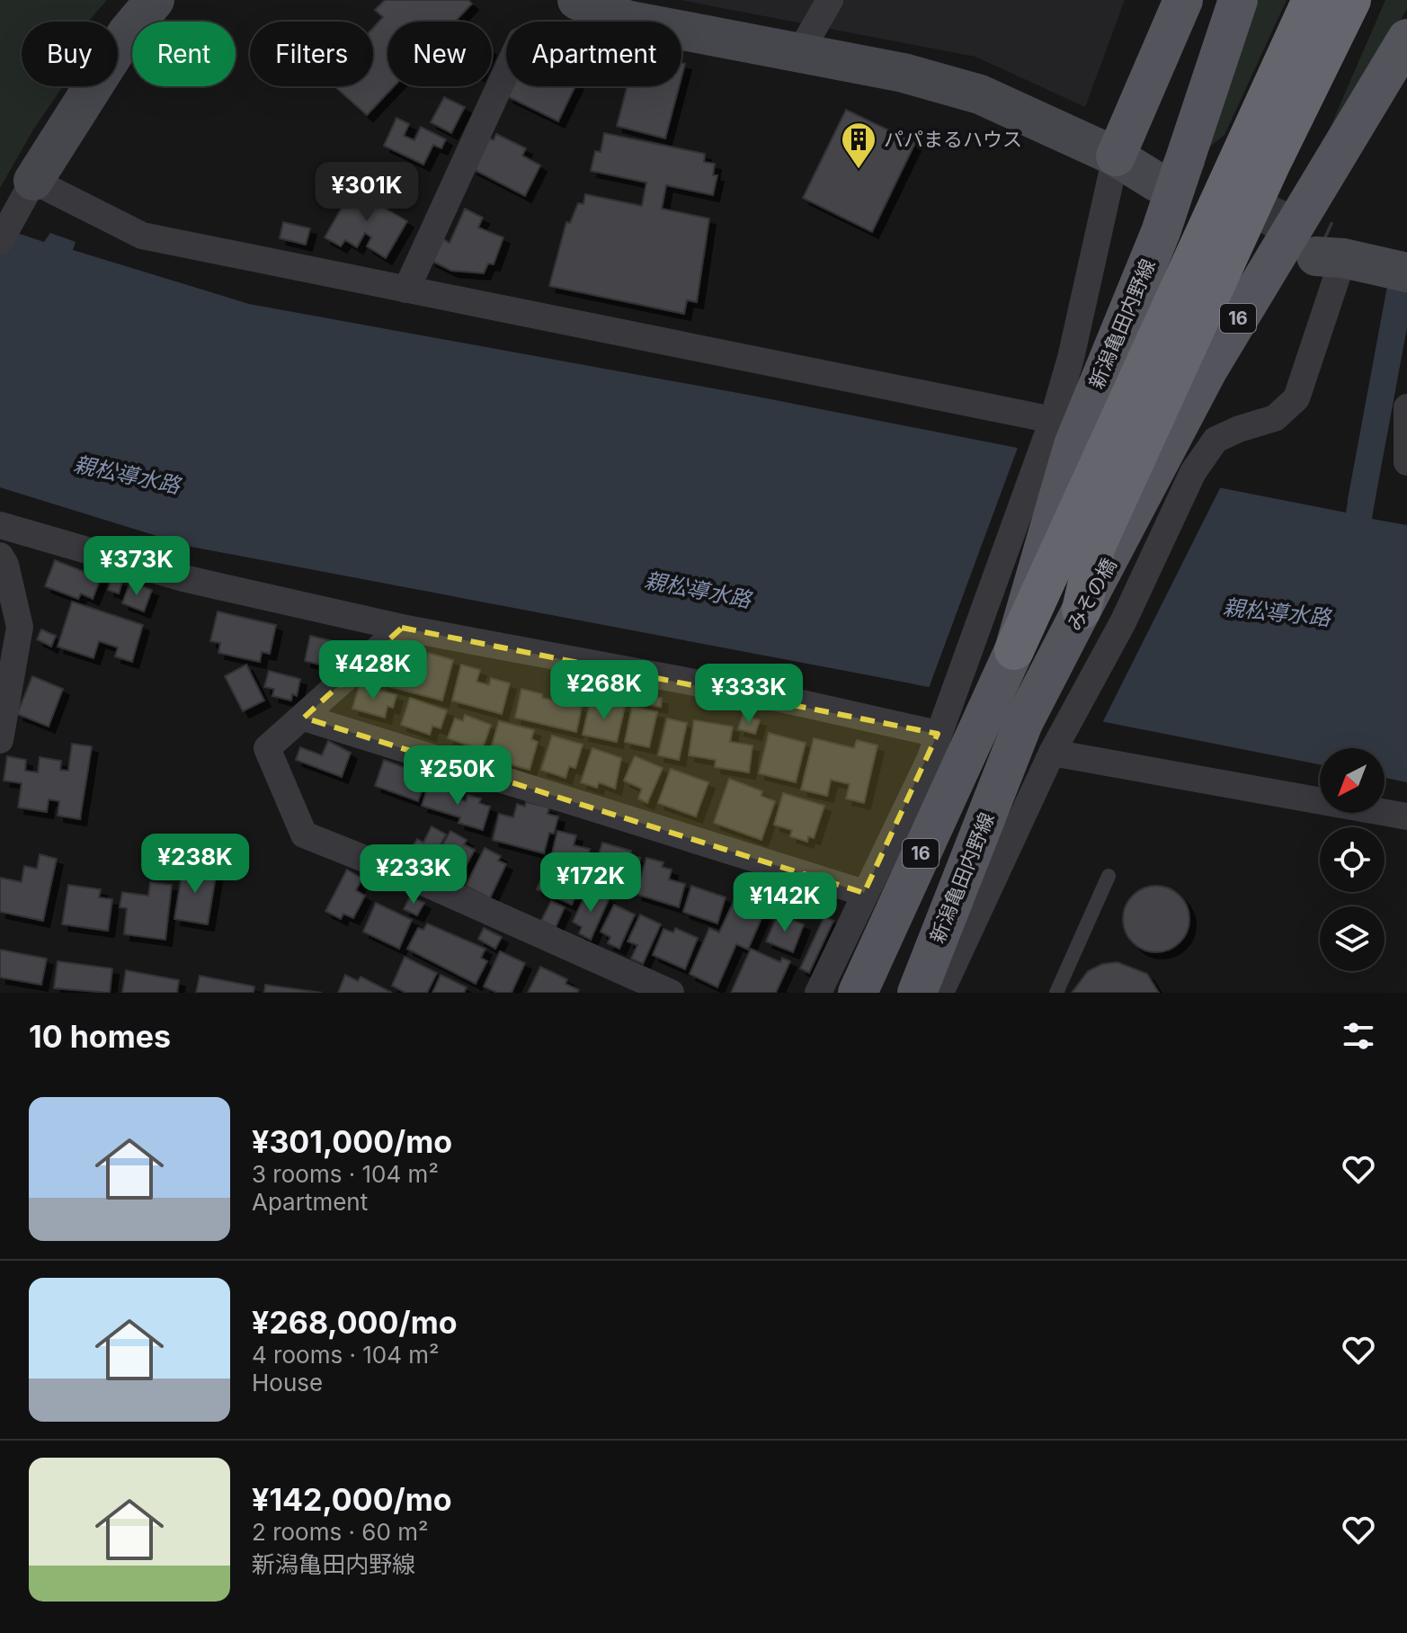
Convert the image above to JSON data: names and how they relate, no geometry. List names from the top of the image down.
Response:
{
  "streets": {
    "main road": ["16", "新潟亀田内野線", "みその橋"]
  },
  "crossings": [
    ["16", "新潟亀田内野線"],
    ["新潟亀田内野線", "みその橋"]
  ],
  "water": ["親松導水路"],
  "places": {
    "building": ["パパまるハウス"]
  },
  "north": "bottom left",
  "page": {
    "chip": [
      "Buy",
      "Rent",
      "Filters",
      "New",
      "Apartment"
    ],
    "price": [
      "¥301K",
      "¥373K",
      "¥428K",
      "¥268K",
      "¥333K",
      "¥250K",
      "¥238K",
      "¥233K",
      "¥172K",
      "¥142K"
    ],
    "heading": "10 homes",
    "list": [
      {
        "name": "¥301,000/mo",
        "note": "3 rooms · 104 m² · Apartment"
      },
      {
        "name": "¥268,000/mo",
        "note": "4 rooms · 104 m² · House"
      },
      {
        "name": "¥142,000/mo",
        "note": "2 rooms · 60 m² · 新潟亀田内野線"
      }
    ]
  }
}
